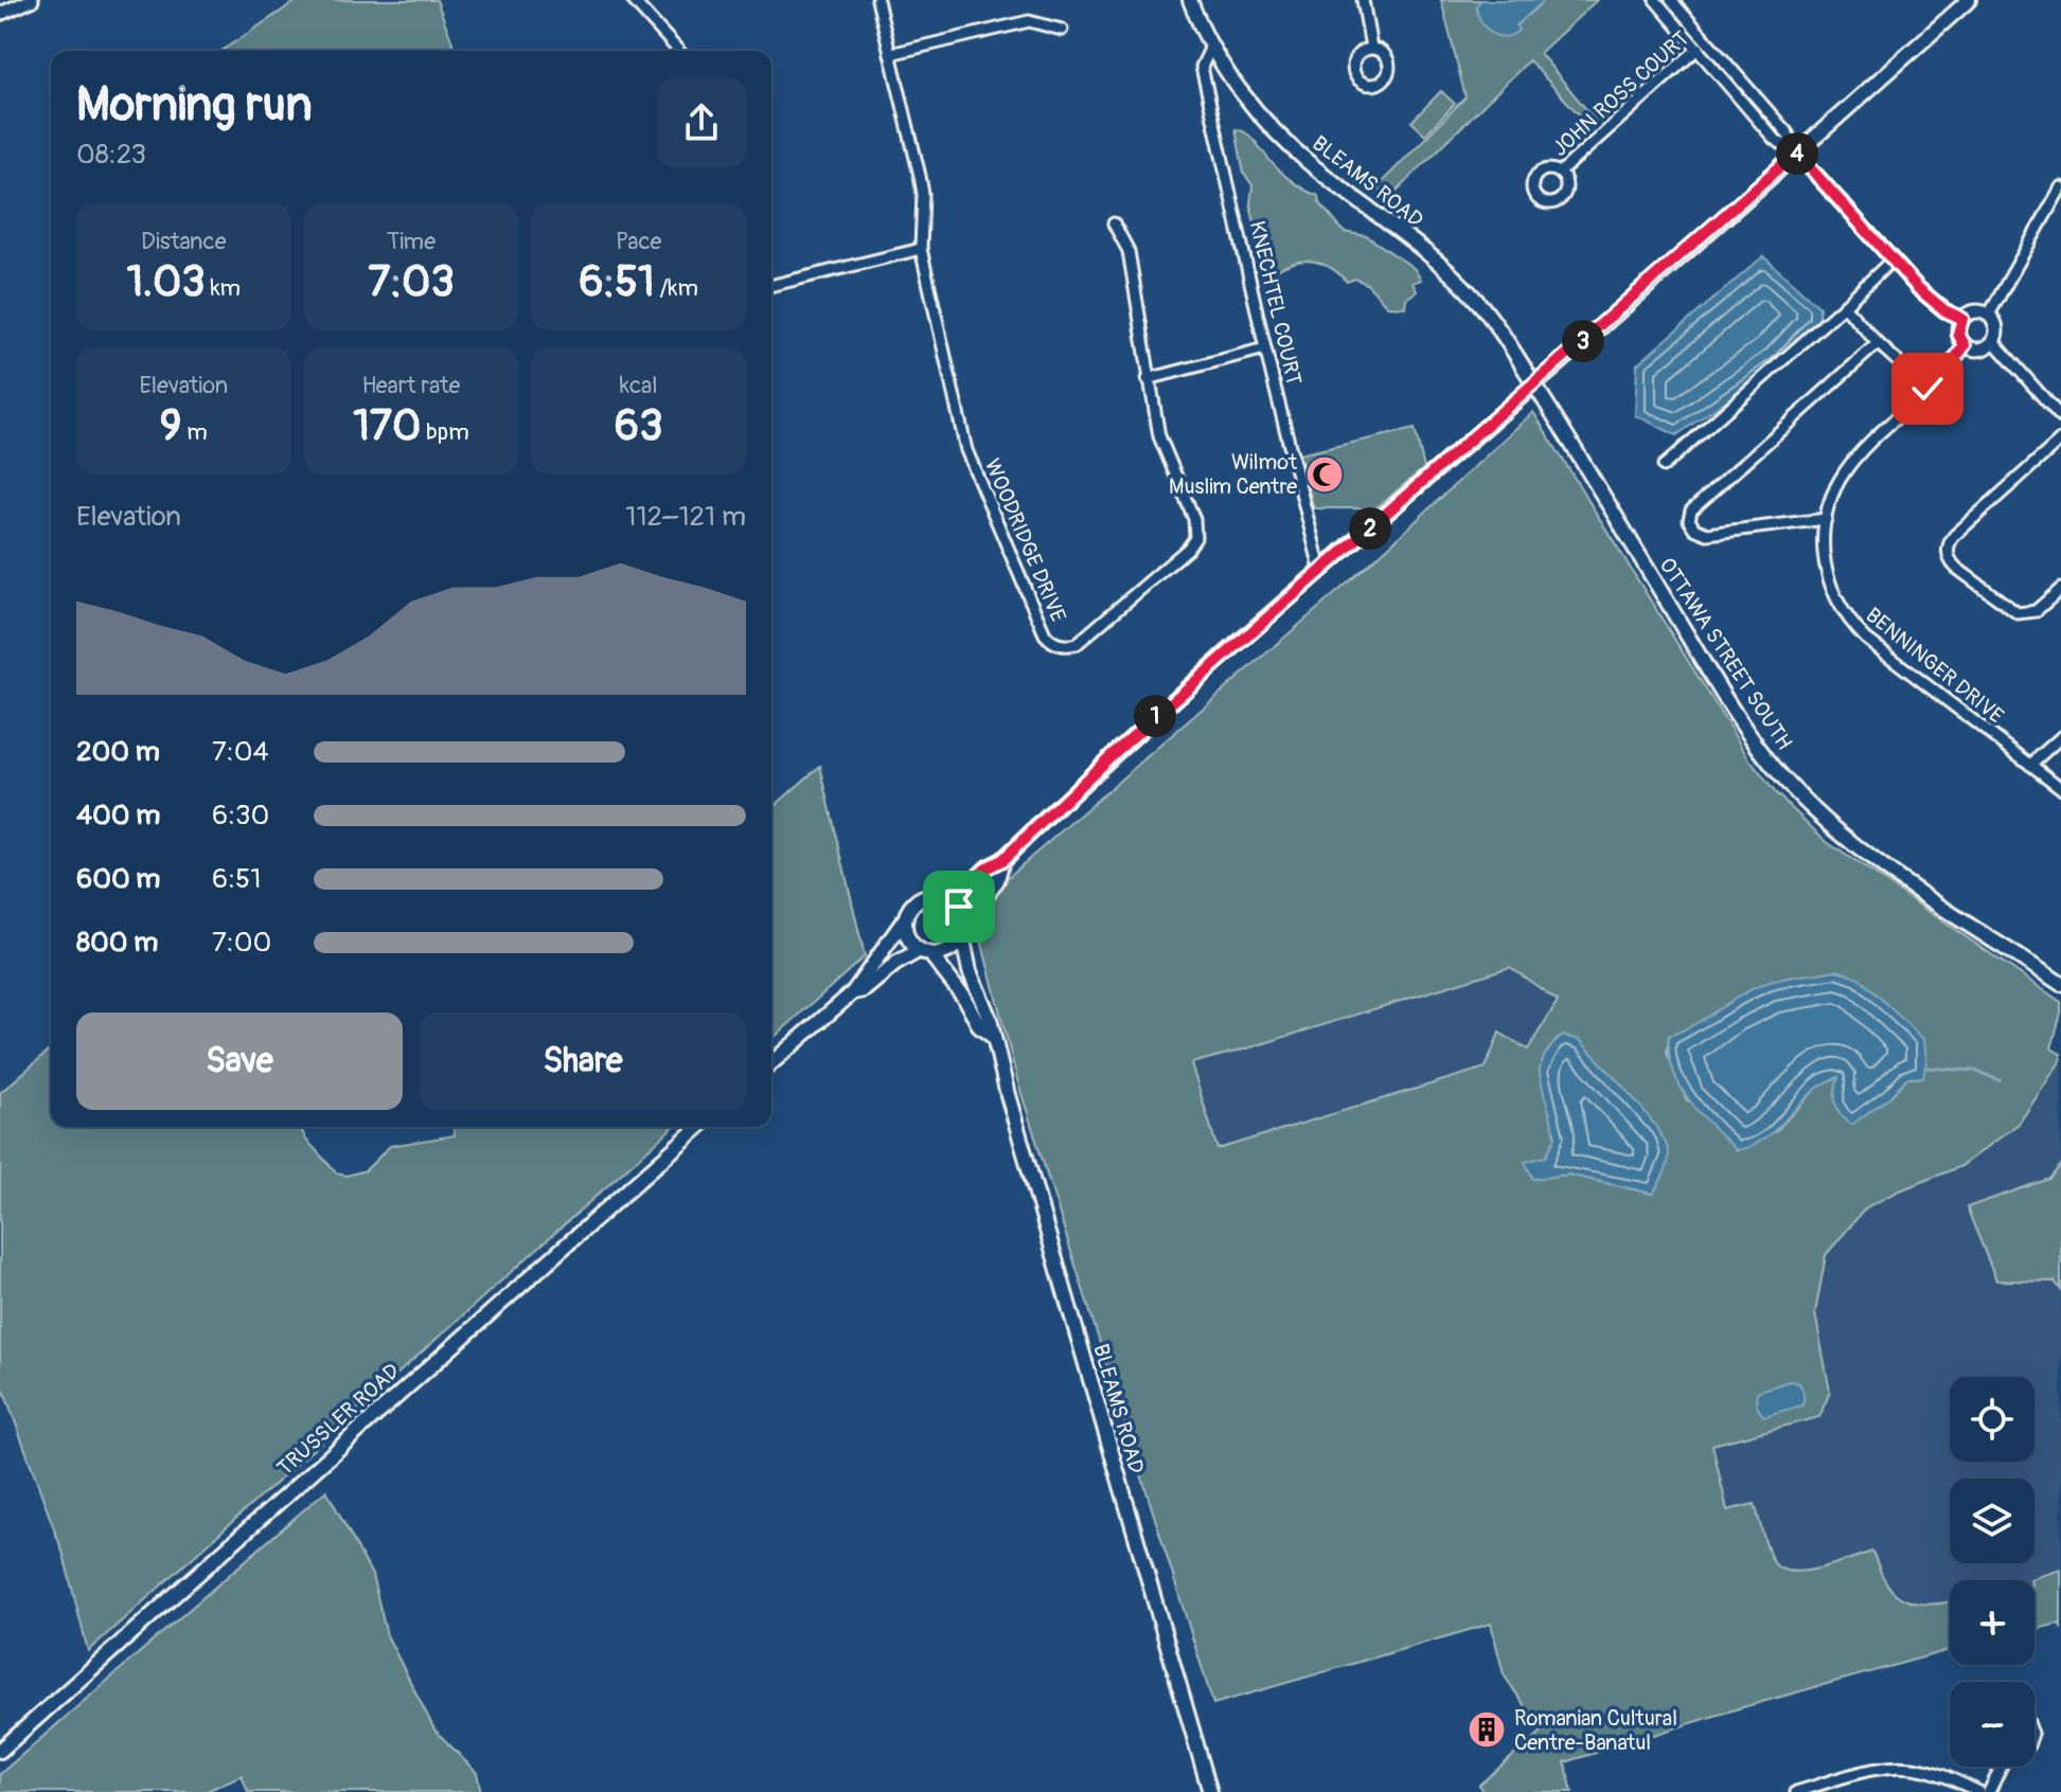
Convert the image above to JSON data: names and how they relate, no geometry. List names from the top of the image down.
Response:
{
  "streets": {
    "main road": ["BLEAMS ROAD", "OTTAWA STREET SOUTH", "TRUSSLER ROAD"],
    "street": [
      "JOHN ROSS COURT",
      "KNECHTEL COURT",
      "WOODRIDGE DRIVE",
      "BENNINGER DRIVE"
    ]
  },
  "crossings": [
    ["BLEAMS ROAD", "KNECHTEL COURT"],
    ["BLEAMS ROAD", "OTTAWA STREET SOUTH"]
  ],
  "places": {
    "mosque": ["Wilmot Muslim Centre"],
    "building": ["Romanian Cultural Centre-Banatul"]
  },
  "page": {
    "heading": ["Morning run", "08:23"],
    "pins": [
      "4",
      "3",
      "2",
      "1"
    ],
    "stats": [
      ["Distance", "1.03 km"],
      ["Time", "7:03"],
      ["Pace", "6:51 /km"],
      ["Elevation", "9 m"],
      ["Heart rate", "170 bpm"],
      ["kcal", "63"]
    ],
    "chart": ["Elevation", "112–121 m"],
    "list": [
      {
        "name": "200 m",
        "note": "7:04"
      },
      {
        "name": "400 m",
        "note": "6:30"
      },
      {
        "name": "600 m",
        "note": "6:51"
      },
      {
        "name": "800 m",
        "note": "7:00"
      }
    ],
    "buttons": ["Save", "Share"],
    "map_buttons": ["+", "−"]
  }
}
